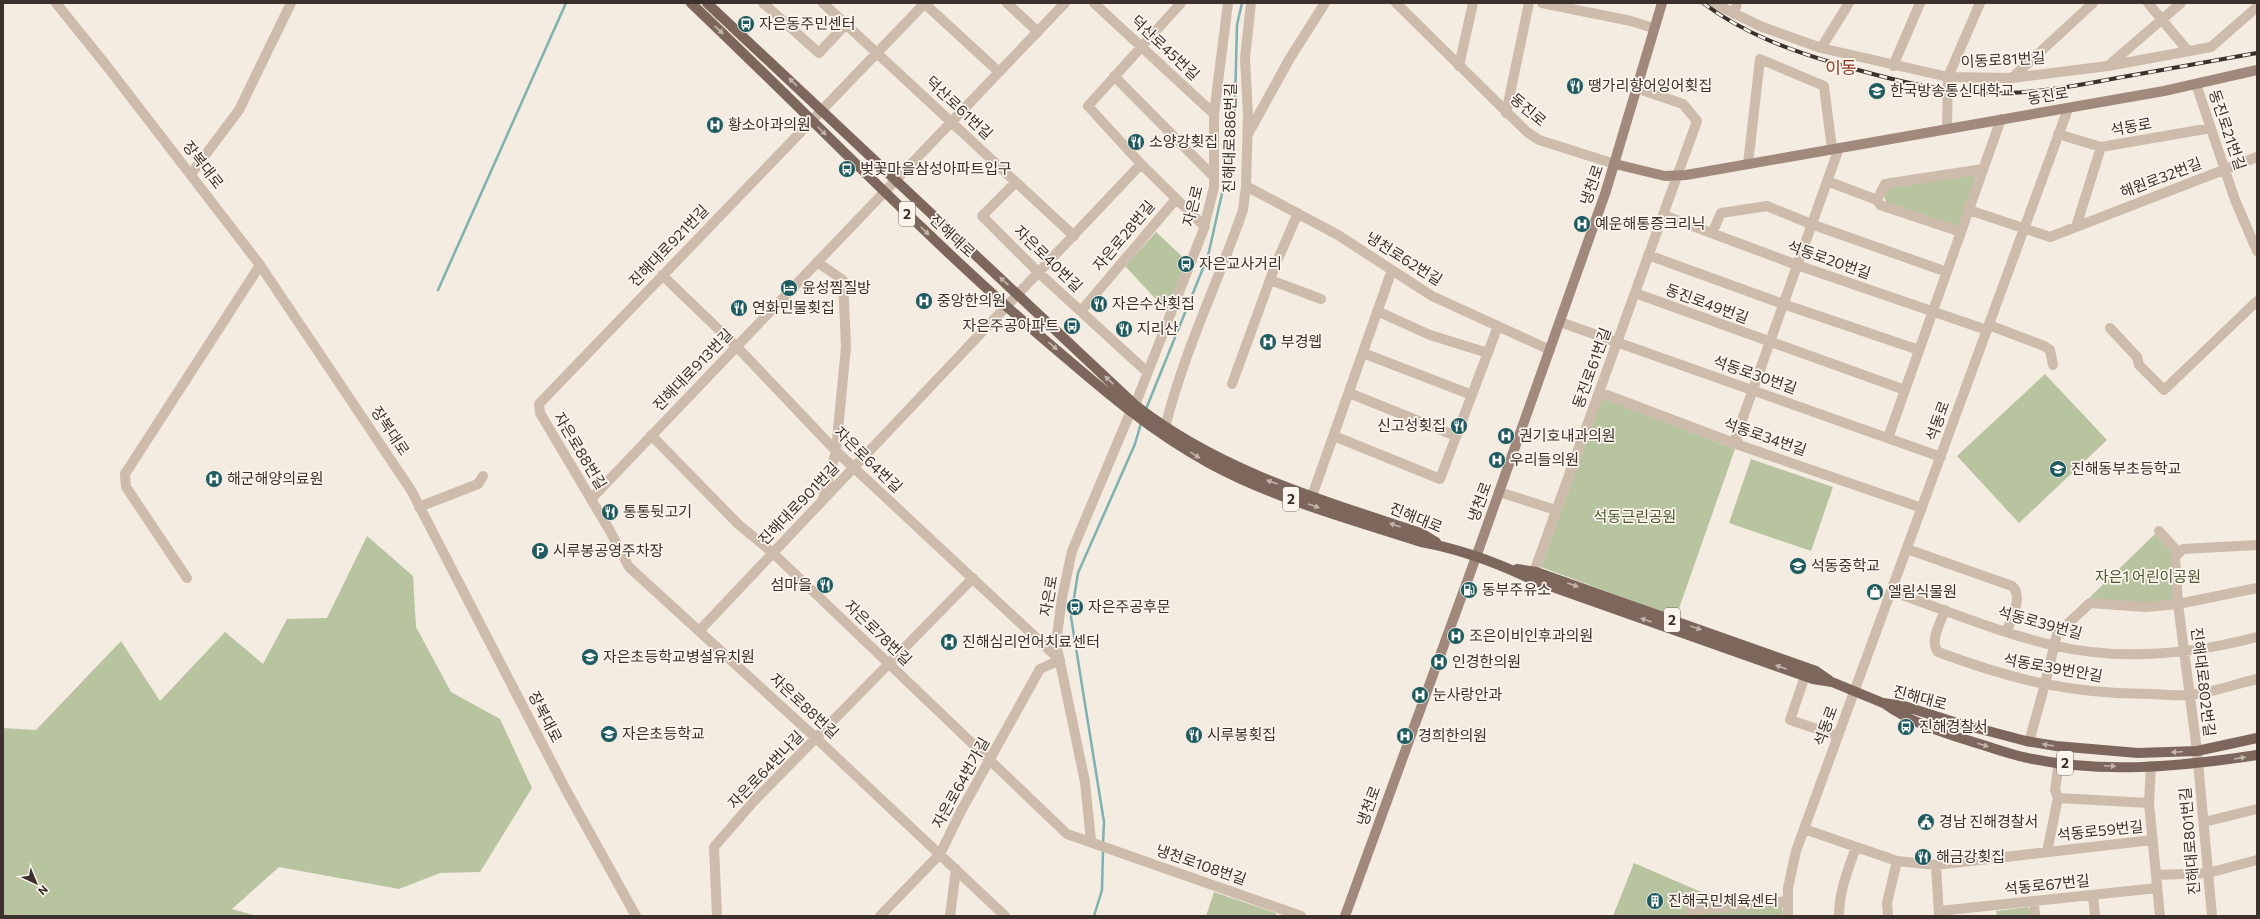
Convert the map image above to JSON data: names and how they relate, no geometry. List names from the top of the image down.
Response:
{
  "streets": {
    "main road": [
      "동진로",
      "냉천로",
      "2",
      "진해대로"
    ],
    "street": [
      "덕산로45번길",
      "이동로81번길",
      "덕산로61번길",
      "석동로",
      "동진로21번길",
      "진해대로886번길",
      "장복대로",
      "해원로32번길",
      "자은로",
      "자은로28번길",
      "진해대로921번길",
      "자은로40번길",
      "냉천로62번길",
      "석동로20번길",
      "동진로49번길",
      "동진로61번길",
      "진해대로913번길",
      "석동로30번길",
      "석동로34번길",
      "자은로88번길",
      "자은로64번길",
      "진해대로901번길",
      "석동로39번길",
      "자은로78번길",
      "석동로39번안길",
      "진해대로802번길",
      "자은로64번나길",
      "자은로64번가길",
      "석동로59번길",
      "진해대로801번길",
      "냉천로108번길",
      "석동로67번길"
    ]
  },
  "crossings": [
    ["덕산로45번길", "자은로"],
    ["동진로", "석동로"],
    ["동진로", "동진로21번길"],
    ["동진로", "냉천로"],
    ["동진로", "동진로61번길"],
    ["덕산로61번길", "진해대로921번길"],
    ["덕산로61번길", "자은로40번길"],
    ["덕산로61번길", "진해대로913번길"],
    ["덕산로61번길", "진해대로901번길"],
    ["석동로", "동진로21번길"],
    ["석동로", "해원로32번길"],
    ["석동로", "2"],
    ["석동로", "석동로20번길"],
    ["석동로", "석동로30번길"],
    ["석동로", "석동로34번길"],
    ["석동로", "석동로39번길"],
    ["석동로", "석동로59번길"],
    ["동진로21번길", "해원로32번길"],
    ["진해대로886번길", "진해대로"],
    ["진해대로886번길", "냉천로62번길"],
    ["냉천로", "2"],
    ["냉천로", "냉천로62번길"],
    ["냉천로", "석동로30번길"],
    ["자은로", "2"],
    ["자은로", "진해대로"],
    ["자은로", "자은로28번길"],
    ["자은로", "자은로40번길"],
    ["자은로", "자은로64번길"],
    ["자은로", "자은로78번길"],
    ["자은로", "자은로64번가길"],
    ["자은로", "냉천로108번길"],
    ["2", "진해대로"],
    ["2", "동진로61번길"],
    ["진해대로", "진해대로921번길"],
    ["진해대로", "진해대로913번길"],
    ["진해대로", "진해대로901번길"],
    ["진해대로", "진해대로802번길"],
    ["진해대로", "진해대로801번길"],
    ["자은로28번길", "자은로40번길"],
    ["자은로28번길", "진해대로901번길"],
    ["진해대로921번길", "자은로88번길"],
    ["진해대로921번길", "자은로64번길"],
    ["자은로40번길", "진해대로901번길"],
    ["석동로20번길", "동진로61번길"],
    ["동진로49번길", "동진로61번길"],
    ["동진로61번길", "석동로30번길"],
    ["동진로61번길", "석동로34번길"],
    ["진해대로913번길", "자은로88번길"],
    ["진해대로913번길", "자은로64번길"],
    ["진해대로913번길", "자은로78번길"],
    ["자은로88번길", "진해대로901번길"],
    ["자은로88번길", "자은로64번나길"],
    ["자은로88번길", "자은로64번가길"],
    ["자은로64번길", "진해대로901번길"],
    ["자은로64번길", "자은로64번나길"],
    ["자은로64번길", "자은로64번가길"],
    ["진해대로901번길", "자은로78번길"],
    ["석동로39번길", "석동로39번안길"],
    ["석동로39번길", "진해대로802번길"],
    ["자은로78번길", "자은로64번나길"],
    ["자은로78번길", "자은로64번가길"],
    ["자은로78번길", "냉천로108번길"],
    ["석동로39번안길", "진해대로802번길"],
    ["진해대로802번길", "진해대로801번길"],
    ["석동로59번길", "석동로67번길"]
  ],
  "districts": ["이동"],
  "parks": ["석동근린공원", "자은1 어린이공원"],
  "places": {
    "bus stop": [
      "자은동주민센터",
      "벚꽃마을삼성아파트입구",
      "자은교사거리",
      "자은주공아파트",
      "자은주공후문",
      "진해경찰서"
    ],
    "restaurant": [
      "땡가리향어잉어횟집",
      "소양강횟집",
      "자은수산횟집",
      "연화민물횟집",
      "지리산",
      "신고성횟집",
      "통통뒷고기",
      "섬마을",
      "시루봉횟집",
      "해금강횟집"
    ],
    "school or university": [
      "한국방송통신대학교",
      "진해동부초등학교",
      "석동중학교",
      "자은초등학교병설유치원",
      "자은초등학교"
    ],
    "hospital": [
      "황소아과의원",
      "예운해통증크리닉",
      "중앙한의원",
      "부경웹",
      "권기호내과의원",
      "우리들의원",
      "해군해양의료원",
      "조은이비인후과의원",
      "진해심리언어치료센터",
      "인경한의원",
      "눈사랑안과",
      "경희한의원"
    ],
    "hotel": ["윤성찜질방"],
    "parking": ["시루봉공영주차장"],
    "fuel station": ["동부주유소"],
    "shop": ["엘림식물원"],
    "public building": ["경남 진해경찰서"],
    "building": ["진해국민체육센터"]
  },
  "north": "bottom right"
}
